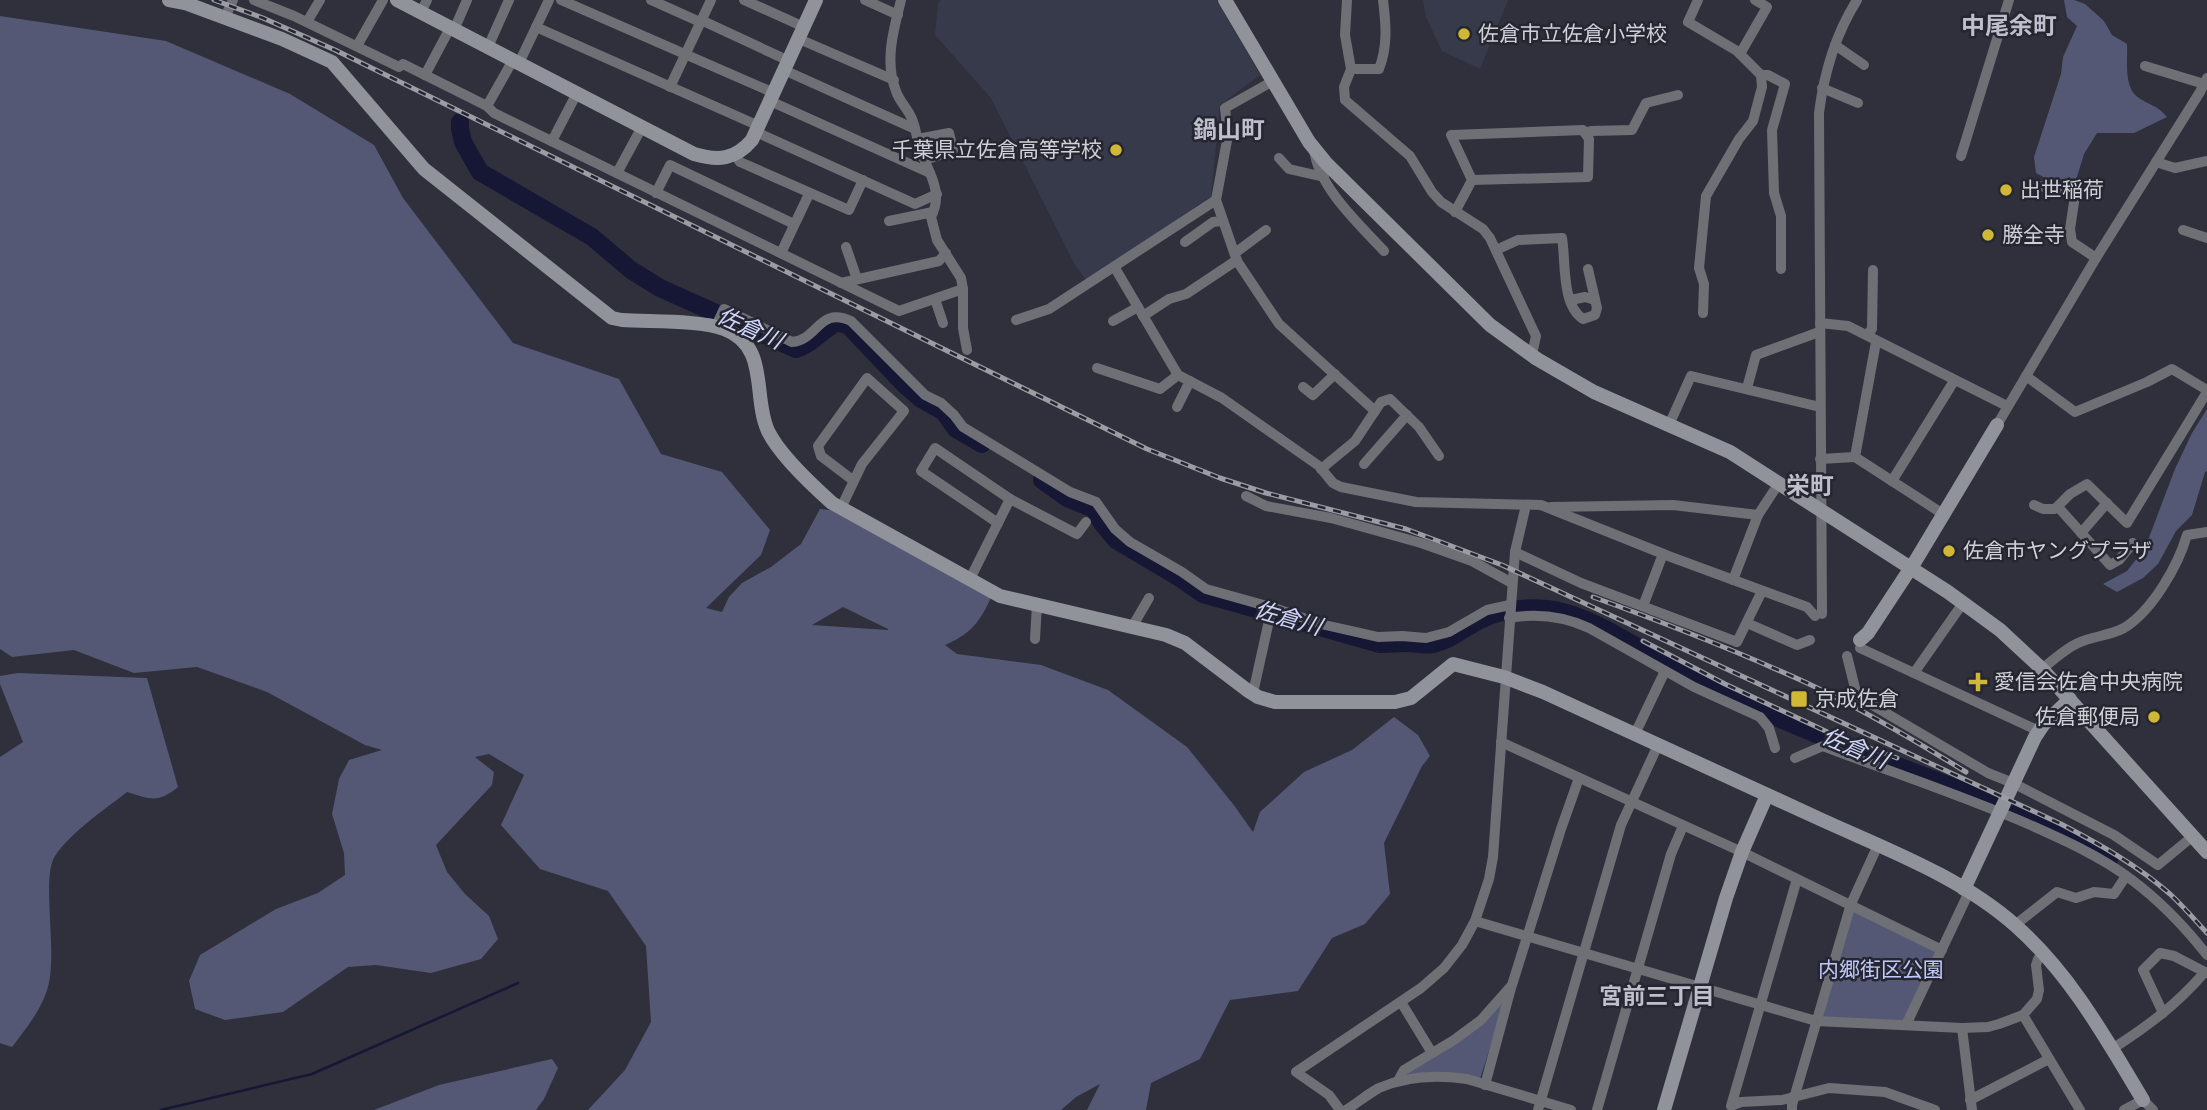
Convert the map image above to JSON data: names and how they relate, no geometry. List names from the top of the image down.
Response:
{
  "districts": [
    "中尾余町",
    "鍋山町",
    "栄町",
    "宮前三丁目"
  ],
  "water": ["佐倉川"],
  "parks": ["内郷街区公園"],
  "places": {
    "other": [
      "佐倉市立佐倉小学校",
      "千葉県立佐倉高等学校",
      "出世稲荷",
      "勝全寺",
      "佐倉市ヤングプラザ",
      "佐倉郵便局"
    ],
    "health": ["愛信会佐倉中央病院"],
    "transit": ["京成佐倉"]
  }
}
